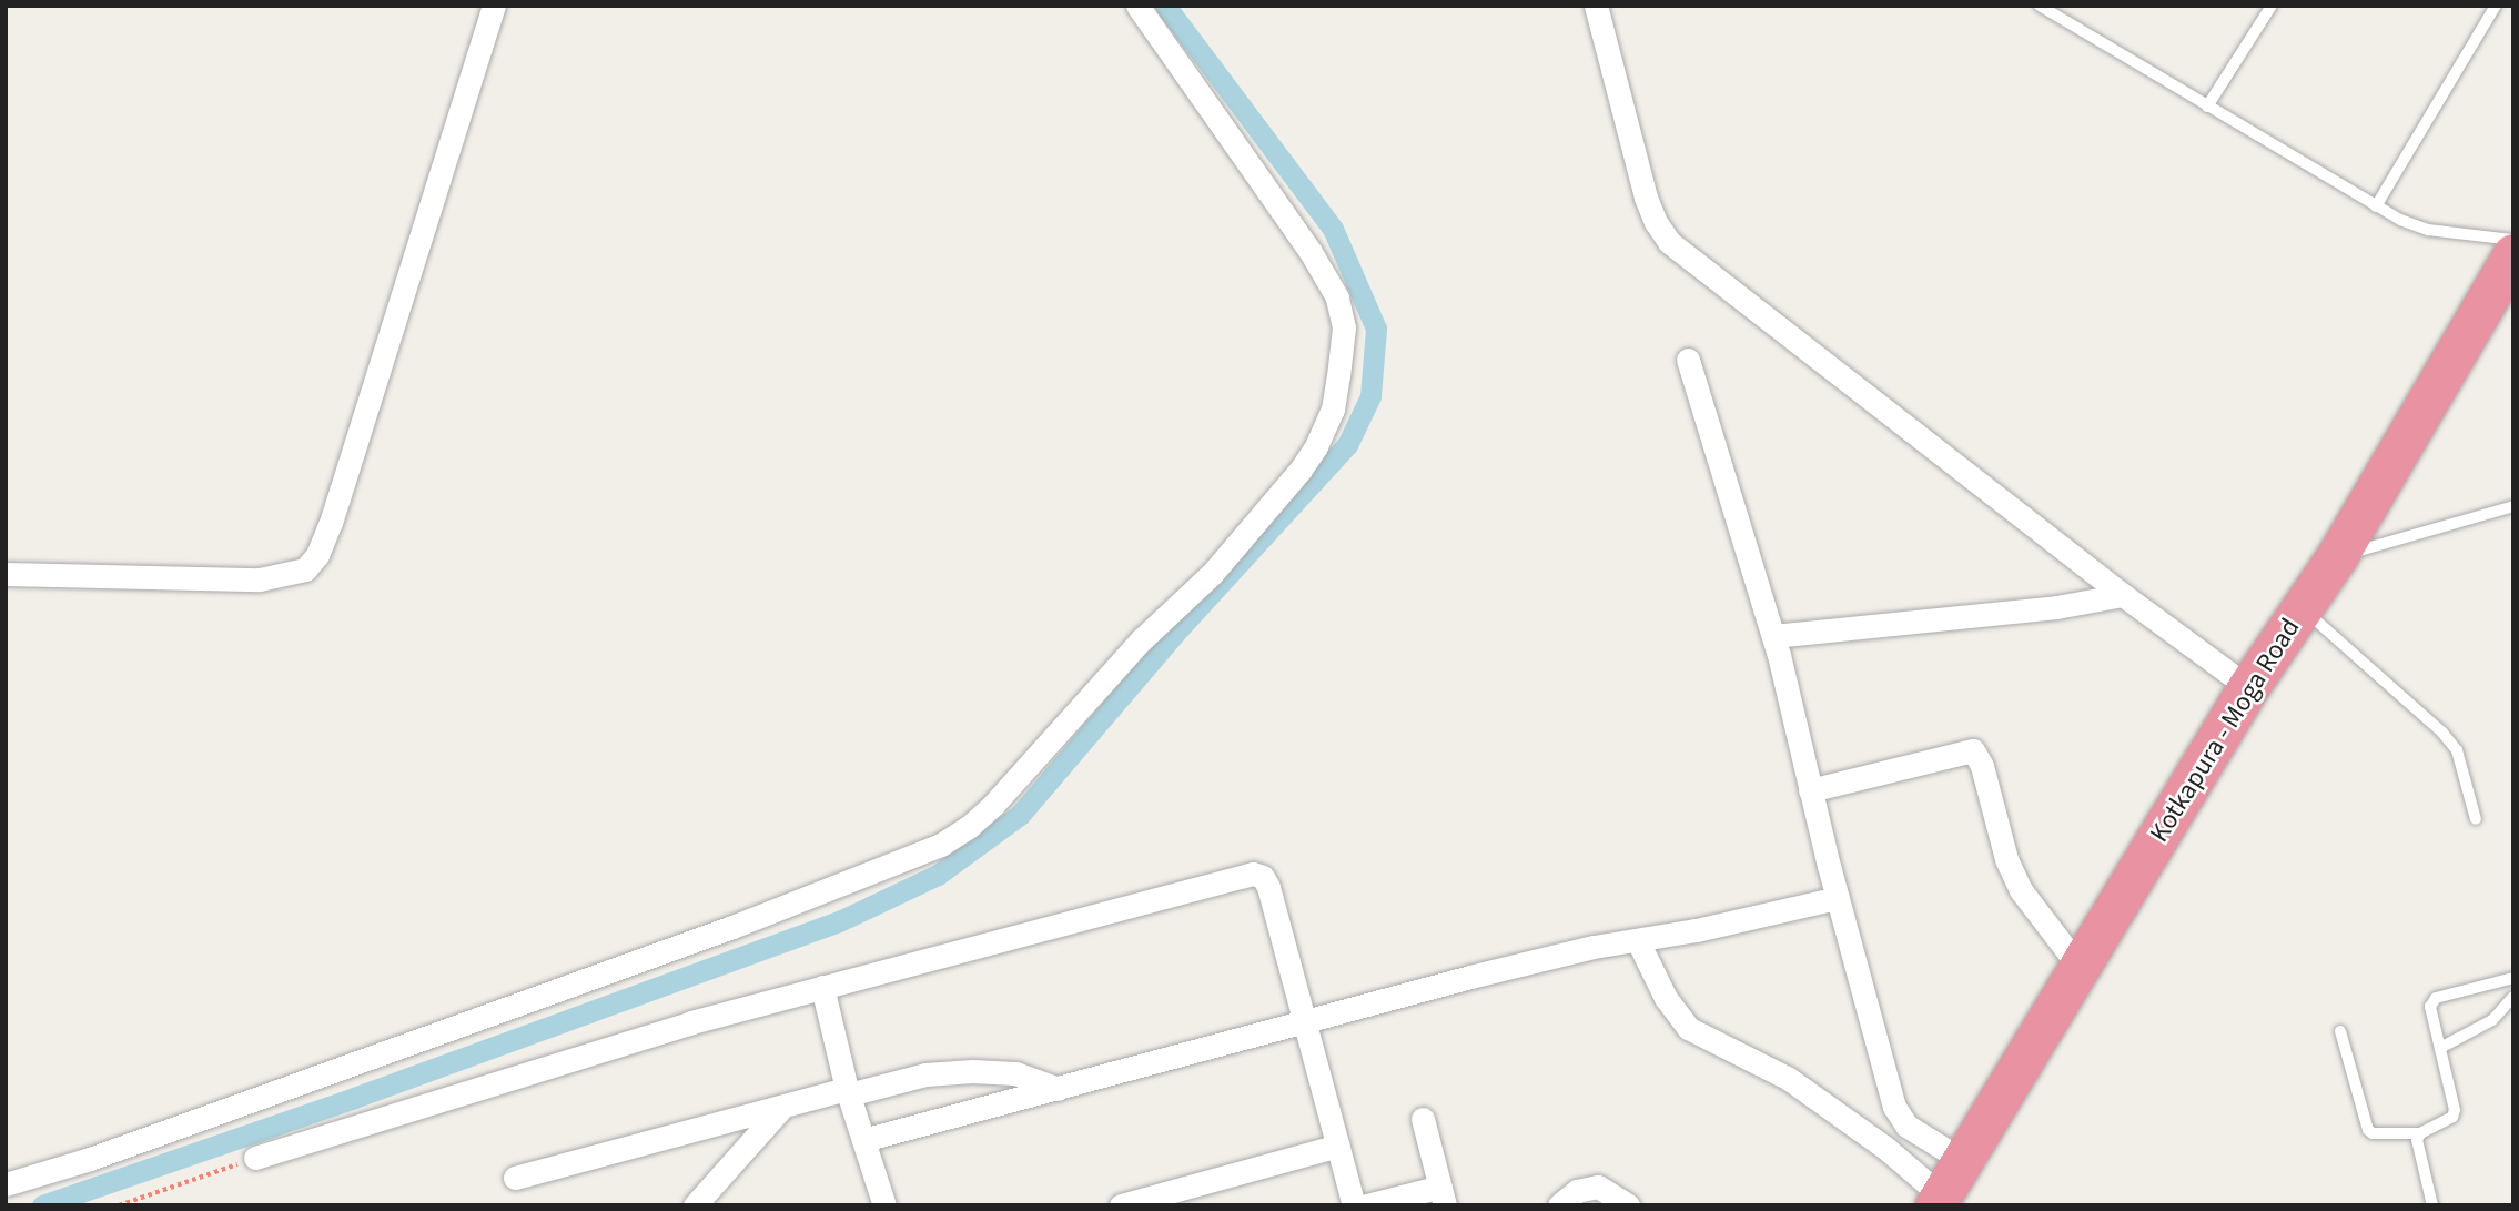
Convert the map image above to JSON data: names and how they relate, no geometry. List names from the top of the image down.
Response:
{
  "streets": {
    "highway": ["Kotkapura - Moga Road"]
  }
}
